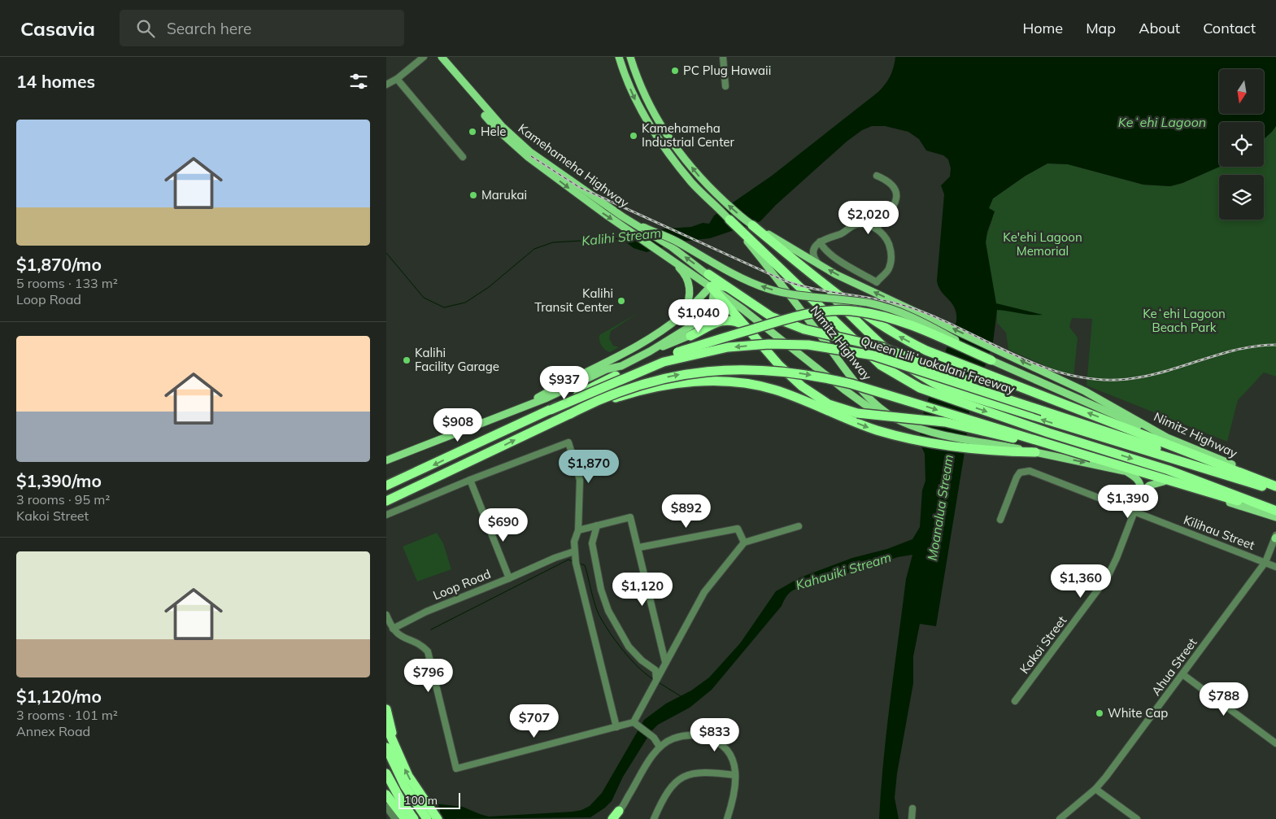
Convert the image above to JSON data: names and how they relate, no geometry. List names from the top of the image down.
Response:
{
  "streets": {
    "highway": ["Queen Liliʻuokalani Freeway"],
    "main road": ["Kamehameha Highway", "Nimitz Highway"],
    "street": [
      "Kilihau Street",
      "Loop Road",
      "Kakoi Street",
      "Ahua Street"
    ]
  },
  "crossings": [
    ["Kilihau Street", "Kakoi Street"],
    ["Kilihau Street", "Ahua Street"]
  ],
  "water": [
    "Keʻehi Lagoon",
    "Kalihi Stream",
    "Moanalua Stream",
    "Kahauiki Stream"
  ],
  "parks": ["Ke'ehi Lagoon Memorial", "Keʻehi Lagoon Beach Park"],
  "places": [
    "PC Plug Hawaii",
    "Hele",
    "Kamehameha Industrial Center",
    "Marukai",
    "Kalihi Transit Center",
    "Kalihi Facility Garage",
    "White Cap"
  ],
  "scale_bar": "100 m",
  "north": "bottom",
  "page": {
    "header": "Casavia",
    "search": "Search here",
    "nav": [
      "Home",
      "Map",
      "About",
      "Contact"
    ],
    "heading": "14 homes",
    "list": [
      {
        "name": "$1,870/mo",
        "note": "5 rooms · 133 m² · Loop Road"
      },
      {
        "name": "$1,390/mo",
        "note": "3 rooms · 95 m² · Kakoi Street"
      },
      {
        "name": "$1,120/mo",
        "note": "3 rooms · 101 m² · Annex Road"
      }
    ],
    "price": [
      "$2,020",
      "$1,040",
      "$937",
      "$908",
      "$1,870",
      "$1,390",
      "$892",
      "$690",
      "$1,360",
      "$1,120",
      "$796",
      "$788",
      "$707",
      "$833"
    ],
    "scale": "100 m"
  }
}
